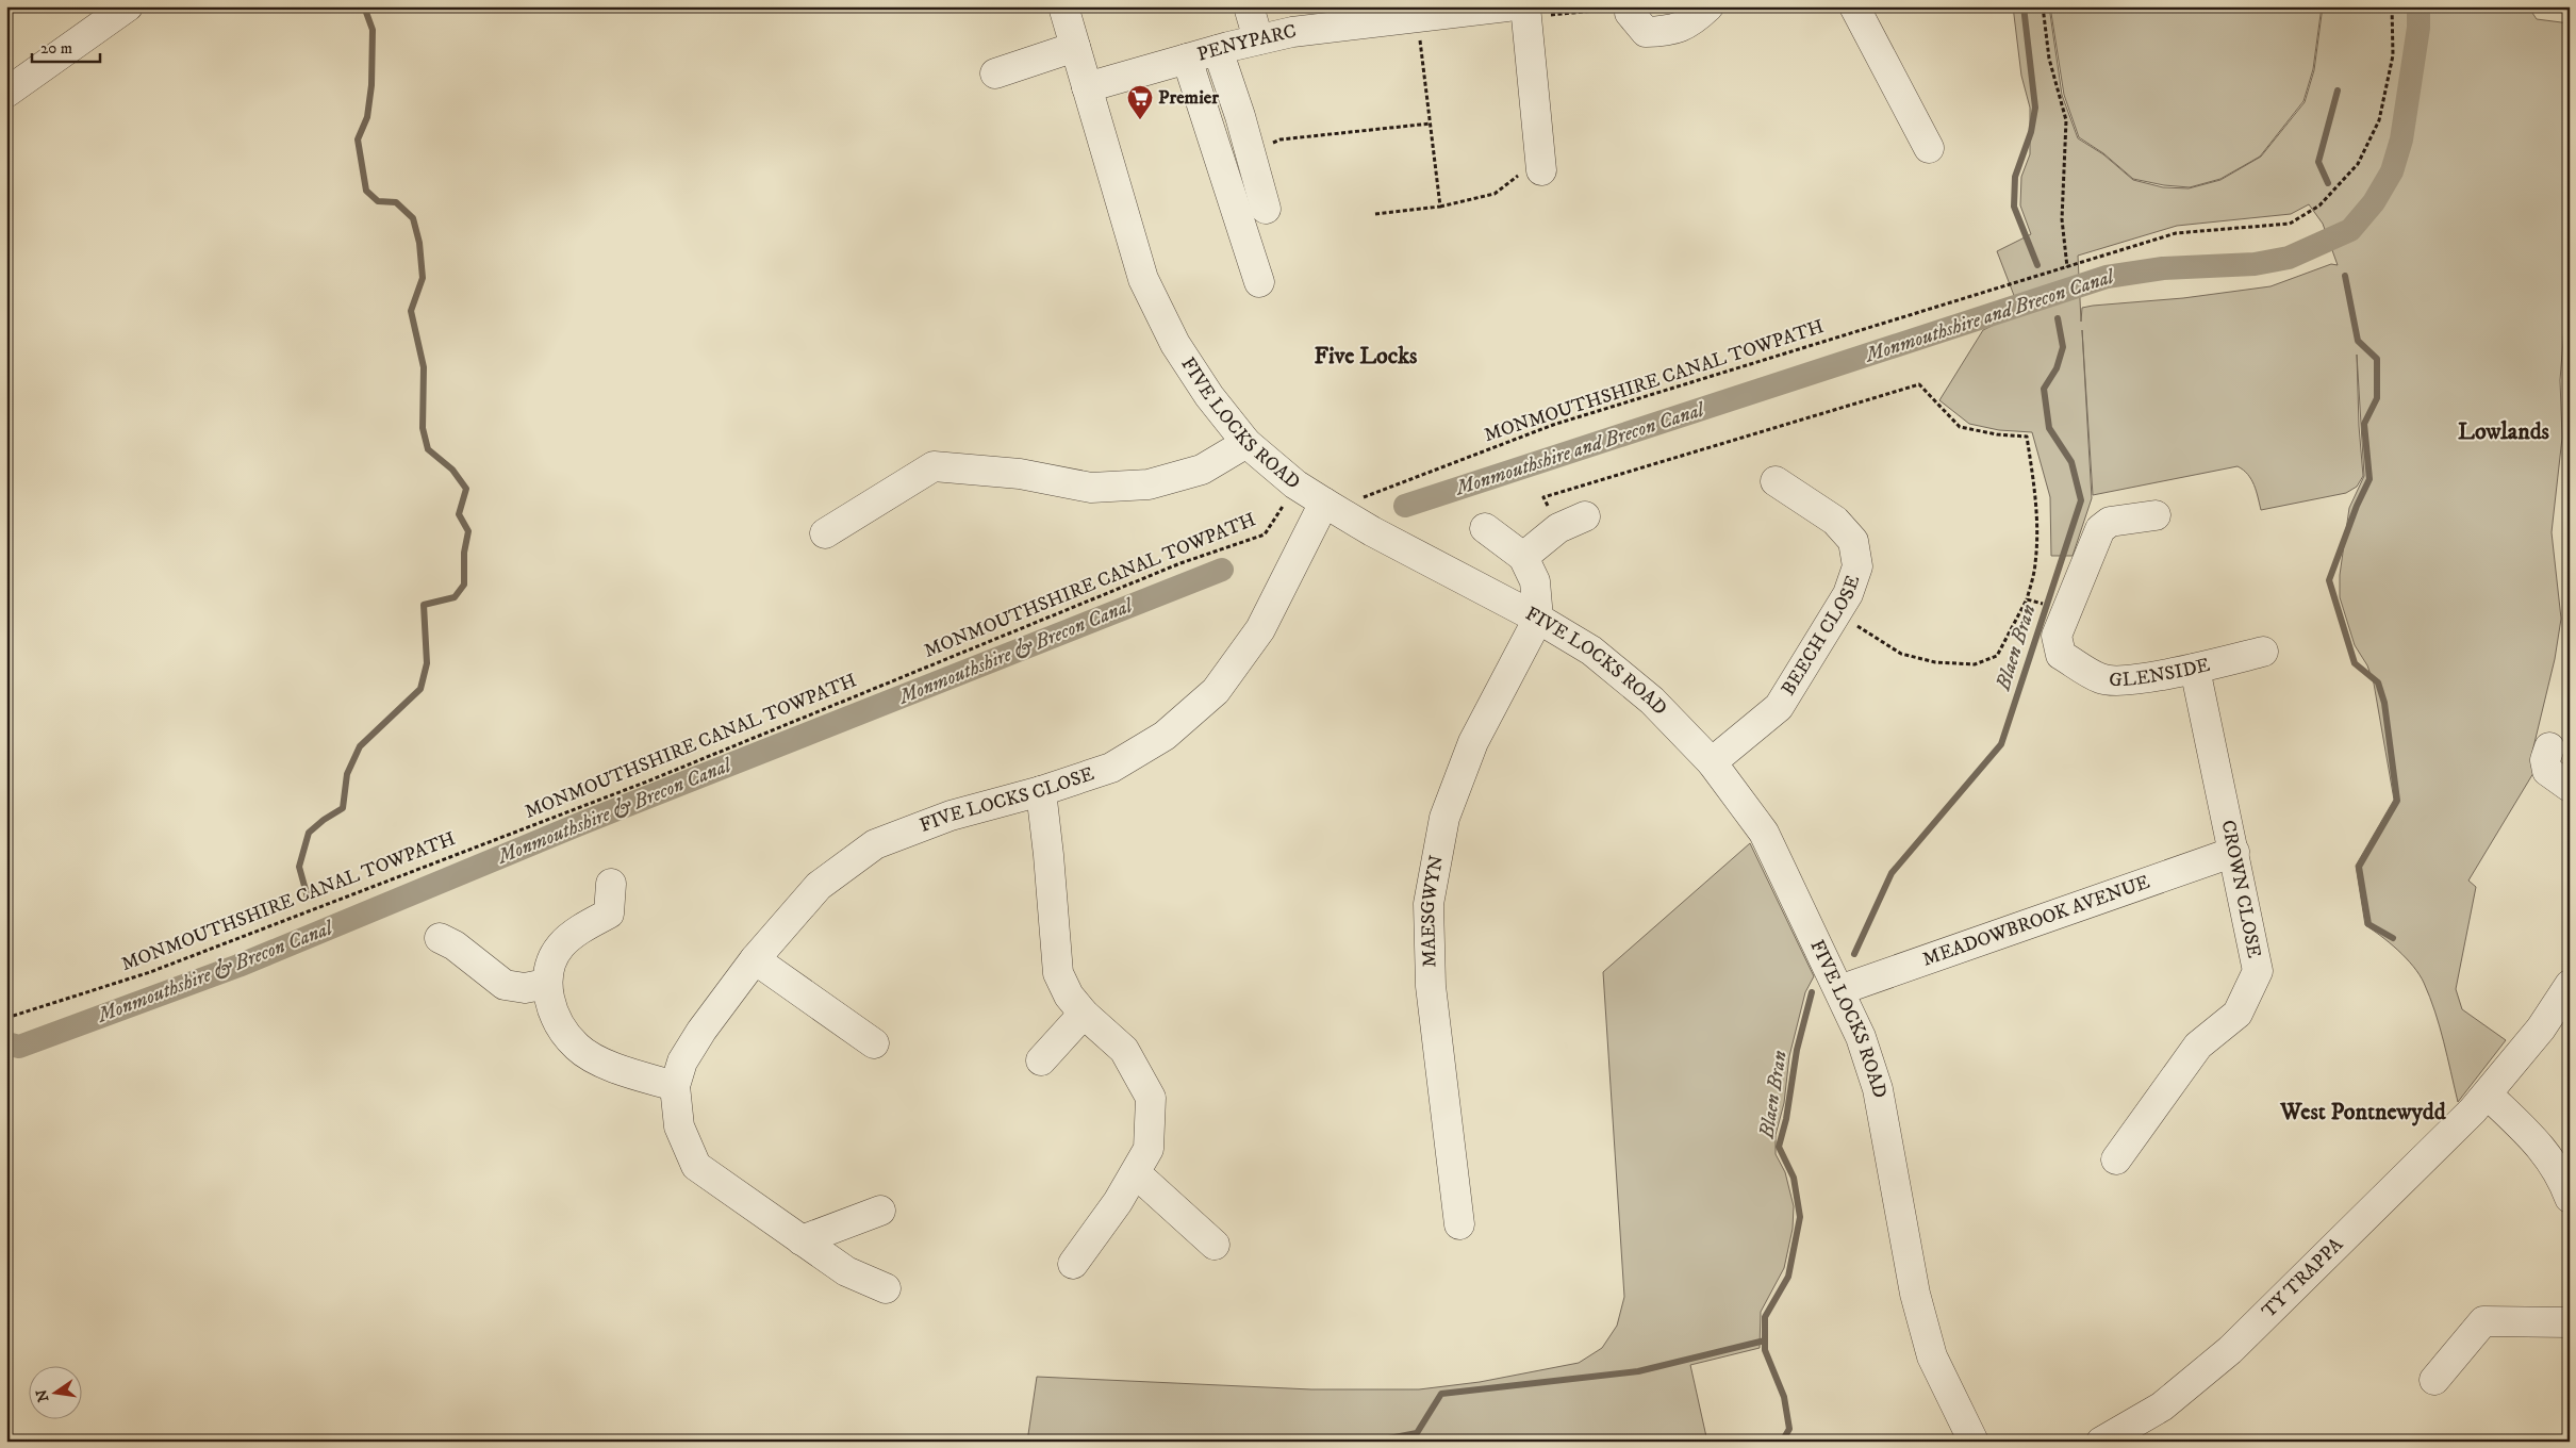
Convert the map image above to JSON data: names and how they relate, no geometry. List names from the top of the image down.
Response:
{
  "streets": {
    "street": [
      "PENYPARC",
      "FIVE LOCKS ROAD",
      "BEECH CLOSE",
      "GLENSIDE",
      "FIVE LOCKS CLOSE",
      "CROWN CLOSE",
      "MAESGWYN",
      "MEADOWBROOK AVENUE",
      "TY TRAPPA"
    ],
    "path": ["MONMOUTHSHIRE CANAL TOWPATH"]
  },
  "crossings": [
    ["PENYPARC", "FIVE LOCKS ROAD"],
    ["MONMOUTHSHIRE CANAL TOWPATH", "FIVE LOCKS ROAD"],
    ["FIVE LOCKS ROAD", "BEECH CLOSE"],
    ["FIVE LOCKS ROAD", "FIVE LOCKS CLOSE"],
    ["FIVE LOCKS ROAD", "MAESGWYN"],
    ["FIVE LOCKS ROAD", "MEADOWBROOK AVENUE"],
    ["GLENSIDE", "CROWN CLOSE"],
    ["CROWN CLOSE", "MEADOWBROOK AVENUE"]
  ],
  "districts": ["Five Locks", "Lowlands", "West Pontnewydd"],
  "water": ["Monmouthshire and Brecon Canal", "Blaen Bran", "Monmouthshire & Brecon Canal"],
  "places": {
    "supermarket": ["Premier"]
  },
  "scale_bar": "20 m",
  "north": "left"
}
